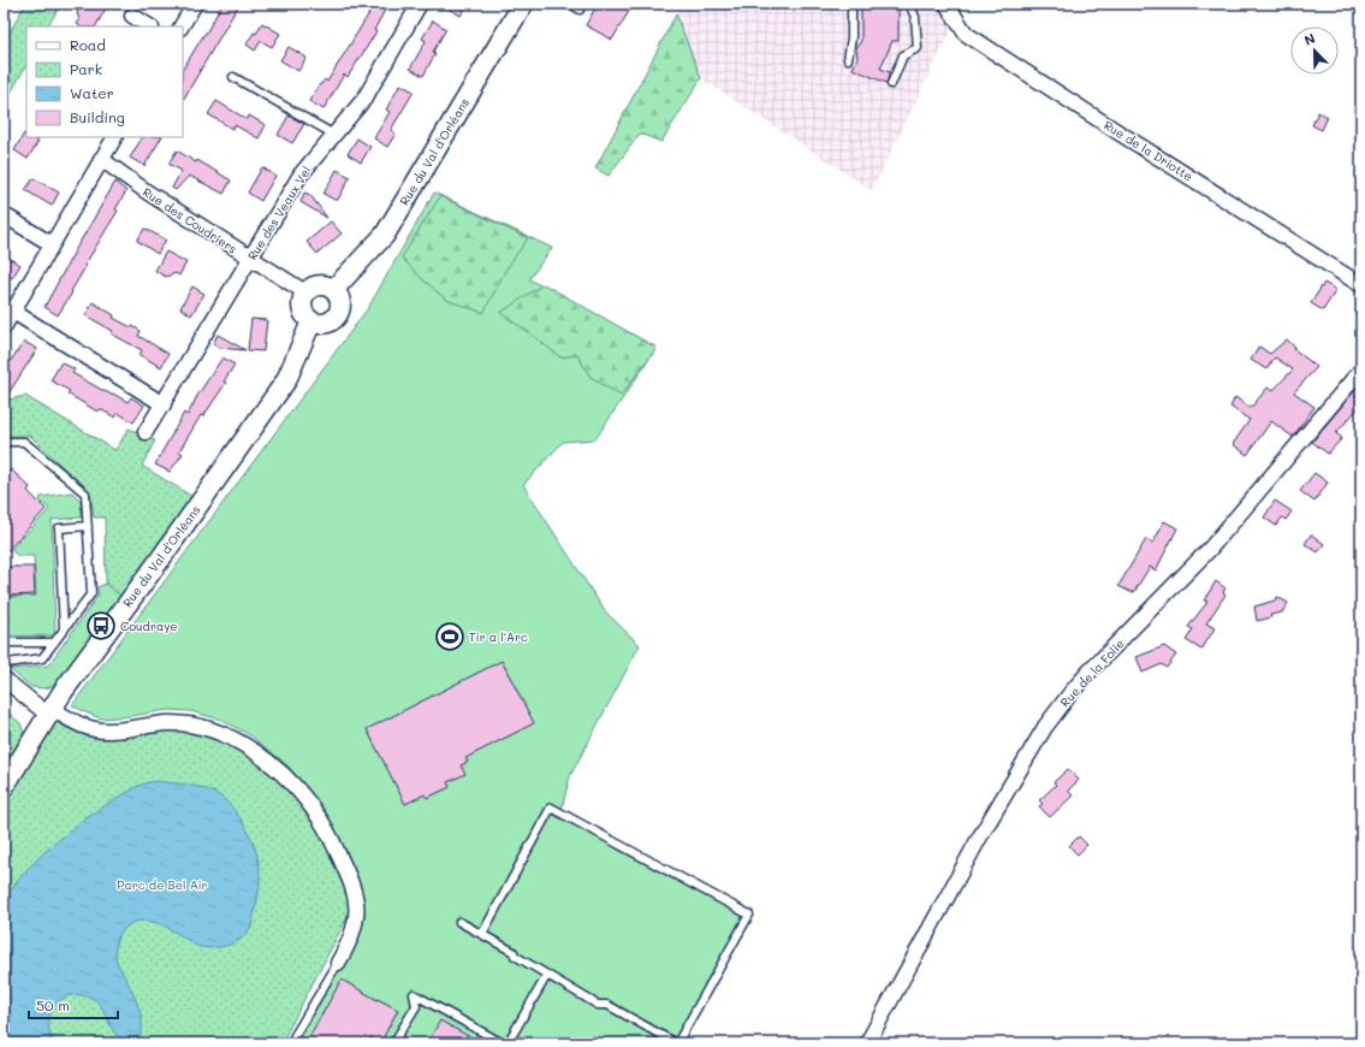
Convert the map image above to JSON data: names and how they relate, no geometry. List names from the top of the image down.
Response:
{
  "streets": {
    "street": [
      "Rue de la Driotte",
      "Rue du Val d'Orléans",
      "Rue des Veaux Vel",
      "Rue des Coudriers",
      "Rue de la Folie"
    ]
  },
  "crossings": [
    ["Rue du Val d'Orléans", "Rue des Coudriers"],
    ["Rue des Veaux Vel", "Rue des Coudriers"]
  ],
  "parks": ["Parc de Bel Air"],
  "places": {
    "bus stop": ["Coudraye"],
    "sports": ["Tir a l'Arc"]
  },
  "legend": [
    "Road",
    "Park",
    "Water",
    "Building"
  ],
  "scale_bar": "50 m",
  "north": "top left"
}
